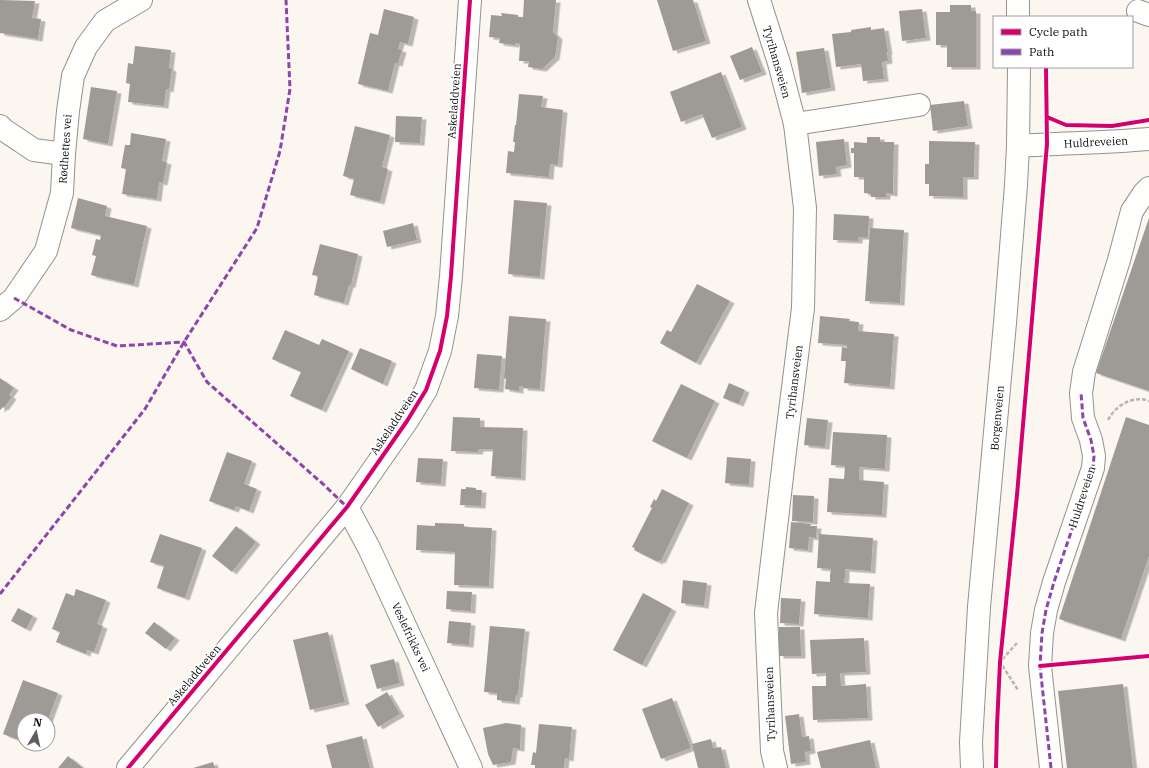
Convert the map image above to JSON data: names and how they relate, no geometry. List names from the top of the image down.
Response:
{
  "streets": {
    "street": [
      "Tyrihansveien",
      "Askeladdveien",
      "Huldreveien",
      "Rødhettes vei",
      "Borgenveien",
      "Veslefrikks vei"
    ]
  },
  "crossings": [
    ["Askeladdveien", "Veslefrikks vei"],
    ["Huldreveien", "Borgenveien"]
  ],
  "legend": ["Cycle path", "Path"],
  "north": "top"
}
